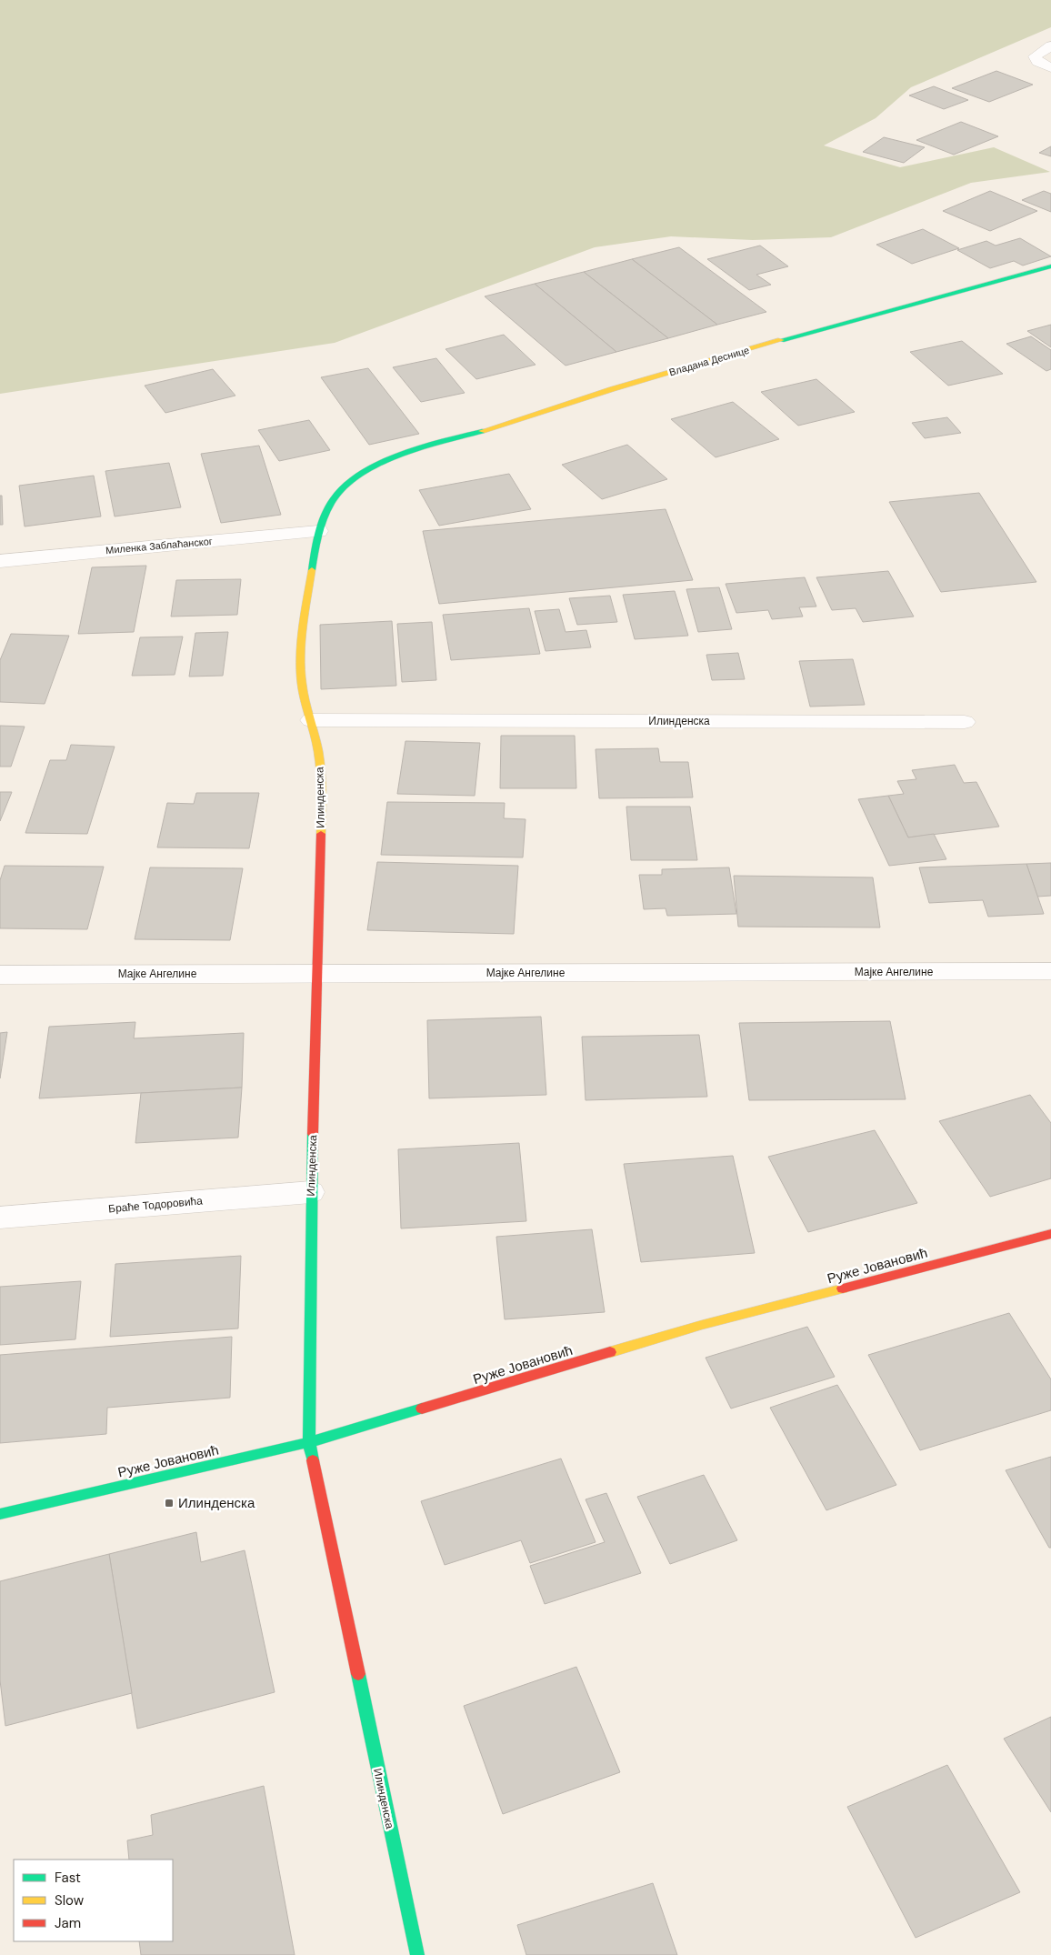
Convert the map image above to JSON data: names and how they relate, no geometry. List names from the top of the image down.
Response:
{
  "streets": {
    "street": [
      "Владана Деснице",
      "Миленка Заблаћанског",
      "Илинденска",
      "Мајке Ангелине",
      "Браће Тодоровића",
      "Руже Јовановић"
    ]
  },
  "crossings": [
    ["Владана Деснице", "Илинденска"],
    ["Миленка Заблаћанског", "Илинденска"],
    ["Илинденска", "Мајке Ангелине"],
    ["Илинденска", "Браће Тодоровића"],
    ["Илинденска", "Руже Јовановић"]
  ],
  "places": {
    "transit": ["Илинденска"]
  },
  "legend": ["Fast", "Slow", "Jam"]
}
